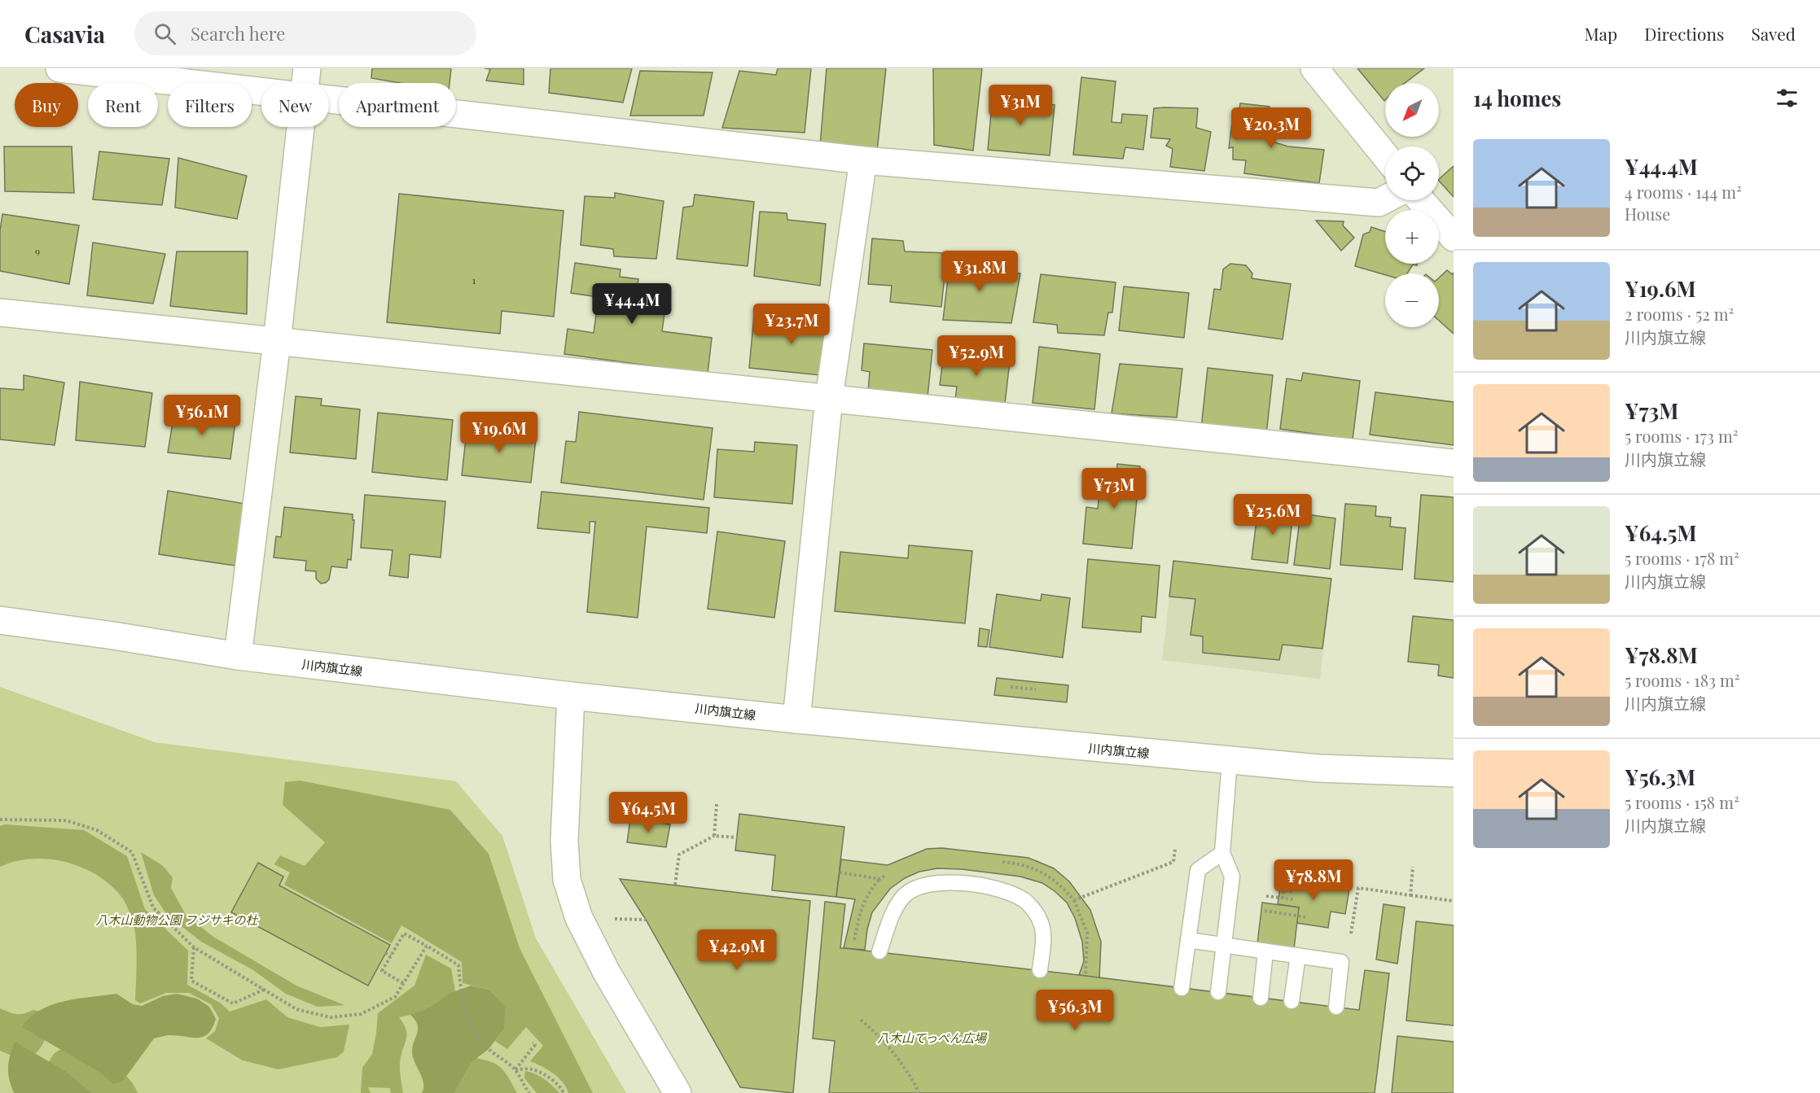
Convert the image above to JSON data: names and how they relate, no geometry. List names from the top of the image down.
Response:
{
  "streets": {
    "street": ["川内旗立線"]
  },
  "parks": ["八木山動物公園 フジサキの杜", "八木山てっぺん広場"],
  "house_numbers": ["9", "1"],
  "north": "bottom left",
  "page": {
    "header": "Casavia",
    "search": "Search here",
    "nav": ["Map", "Directions", "Saved"],
    "heading": "14 homes",
    "map_buttons": ["+", "−"],
    "chip": [
      "Buy",
      "Rent",
      "Filters",
      "New",
      "Apartment"
    ],
    "price": [
      "¥31M",
      "¥20.3M",
      "¥31.8M",
      "¥44.4M",
      "¥23.7M",
      "¥52.9M",
      "¥56.1M",
      "¥19.6M",
      "¥73M",
      "¥25.6M",
      "¥64.5M",
      "¥78.8M",
      "¥42.9M",
      "¥56.3M"
    ],
    "list": [
      {
        "name": "¥44.4M",
        "note": "4 rooms · 144 m² · House"
      },
      {
        "name": "¥19.6M",
        "note": "2 rooms · 52 m² · 川内旗立線"
      },
      {
        "name": "¥73M",
        "note": "5 rooms · 173 m² · 川内旗立線"
      },
      {
        "name": "¥64.5M",
        "note": "5 rooms · 178 m² · 川内旗立線"
      },
      {
        "name": "¥78.8M",
        "note": "5 rooms · 183 m² · 川内旗立線"
      },
      {
        "name": "¥56.3M",
        "note": "5 rooms · 158 m² · 川内旗立線"
      }
    ]
  }
}
